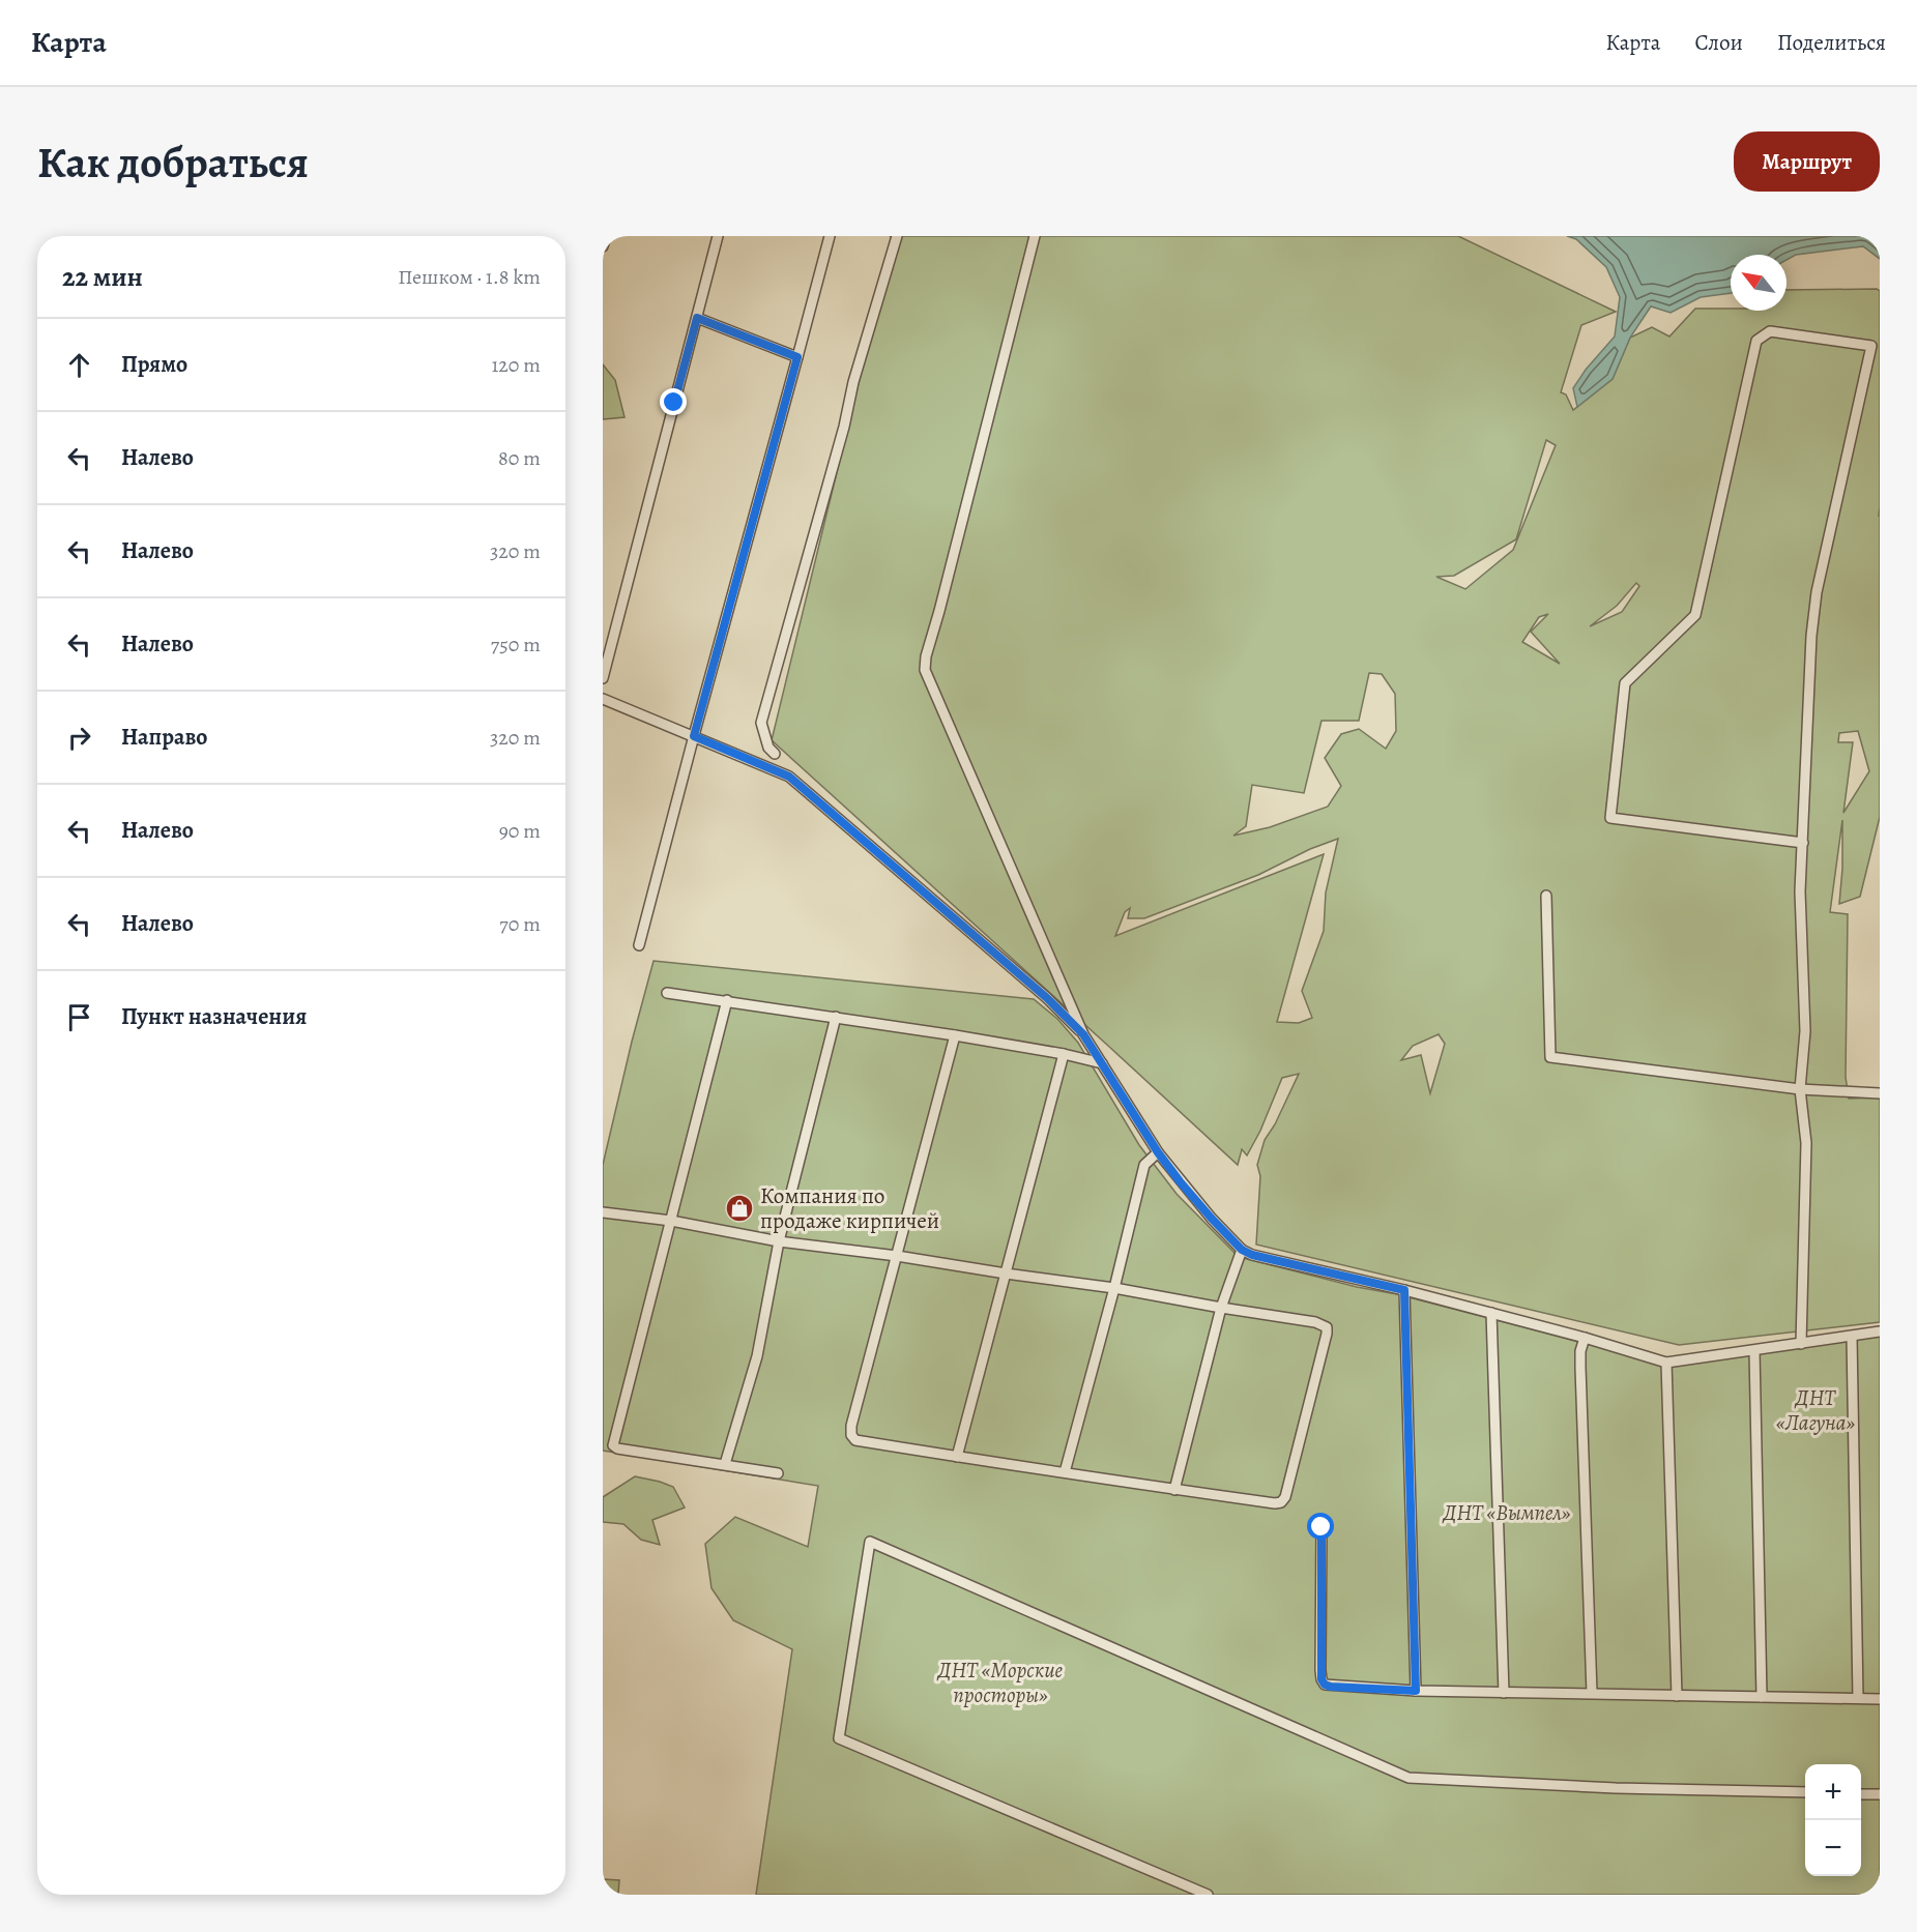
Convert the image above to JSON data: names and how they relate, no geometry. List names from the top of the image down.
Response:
{
  "parks": ["ДНТ «Лагуна»", "ДНТ «Вымпел»", "ДНТ «Морские просторы»"],
  "places": {
    "shop": ["Компания по продаже кирпичей"]
  },
  "north": "top left",
  "page": {
    "header": "Карта",
    "nav": ["Карта", "Слои", "Поделиться"],
    "buttons": "Маршрут",
    "title": "Как добраться",
    "heading": ["22 мин", "Пешком · 1.8 km"],
    "list": [
      ["Прямо", "120 m"],
      ["Налево", "80 m"],
      ["Налево", "320 m"],
      ["Налево", "750 m"],
      ["Направо", "320 m"],
      ["Налево", "90 m"],
      ["Налево", "70 m"],
      "Пункт назначения"
    ],
    "map_buttons": ["+", "−"]
  }
}
